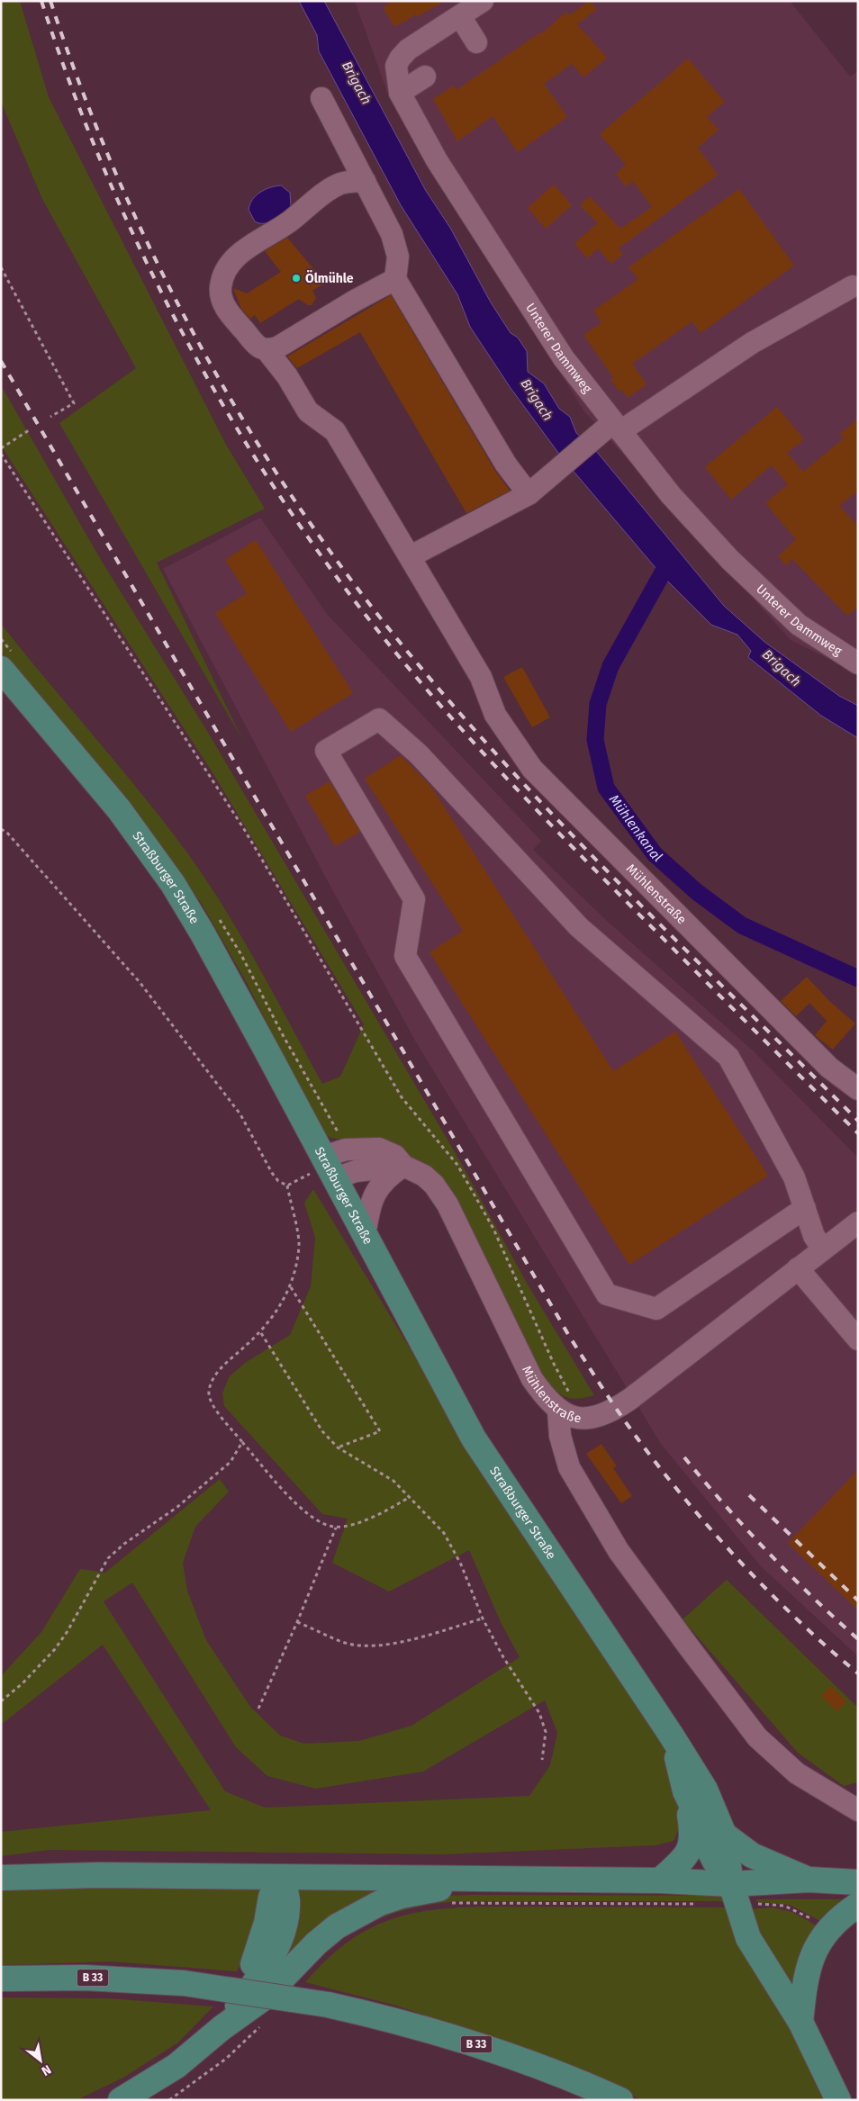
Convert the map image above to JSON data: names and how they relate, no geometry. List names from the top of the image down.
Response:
{
  "streets": {
    "main road": ["Straßburger Straße", "B 33"],
    "street": ["Unterer Dammweg", "Mühlenstraße"]
  },
  "crossings": [
    ["Straßburger Straße", "Mühlenstraße"]
  ],
  "water": ["Brigach", "Mühlenkanal"],
  "places": ["Ölmühle"],
  "north": "bottom right"
}
